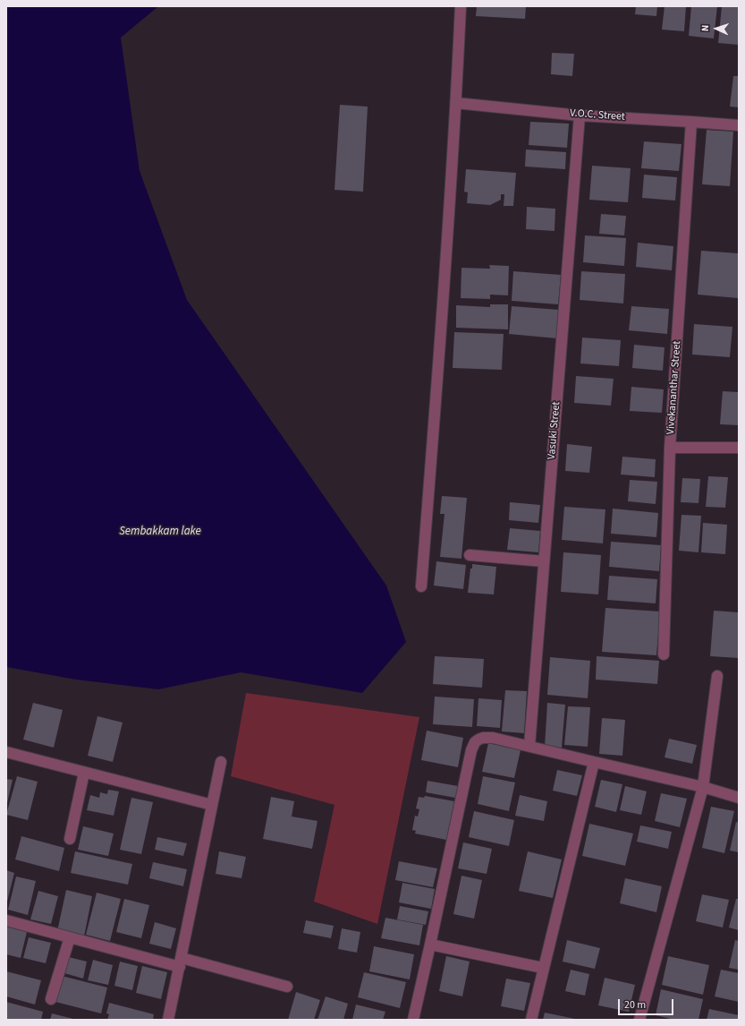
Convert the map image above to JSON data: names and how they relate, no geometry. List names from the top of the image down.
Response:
{
  "streets": {
    "street": ["V.O.C. Street", "Vivekananthar Street", "Vasuki Street"]
  },
  "crossings": [
    ["V.O.C. Street", "Vivekananthar Street"],
    ["V.O.C. Street", "Vasuki Street"]
  ],
  "water": ["Sembakkam lake"],
  "scale_bar": "20 m",
  "north": "left"
}
